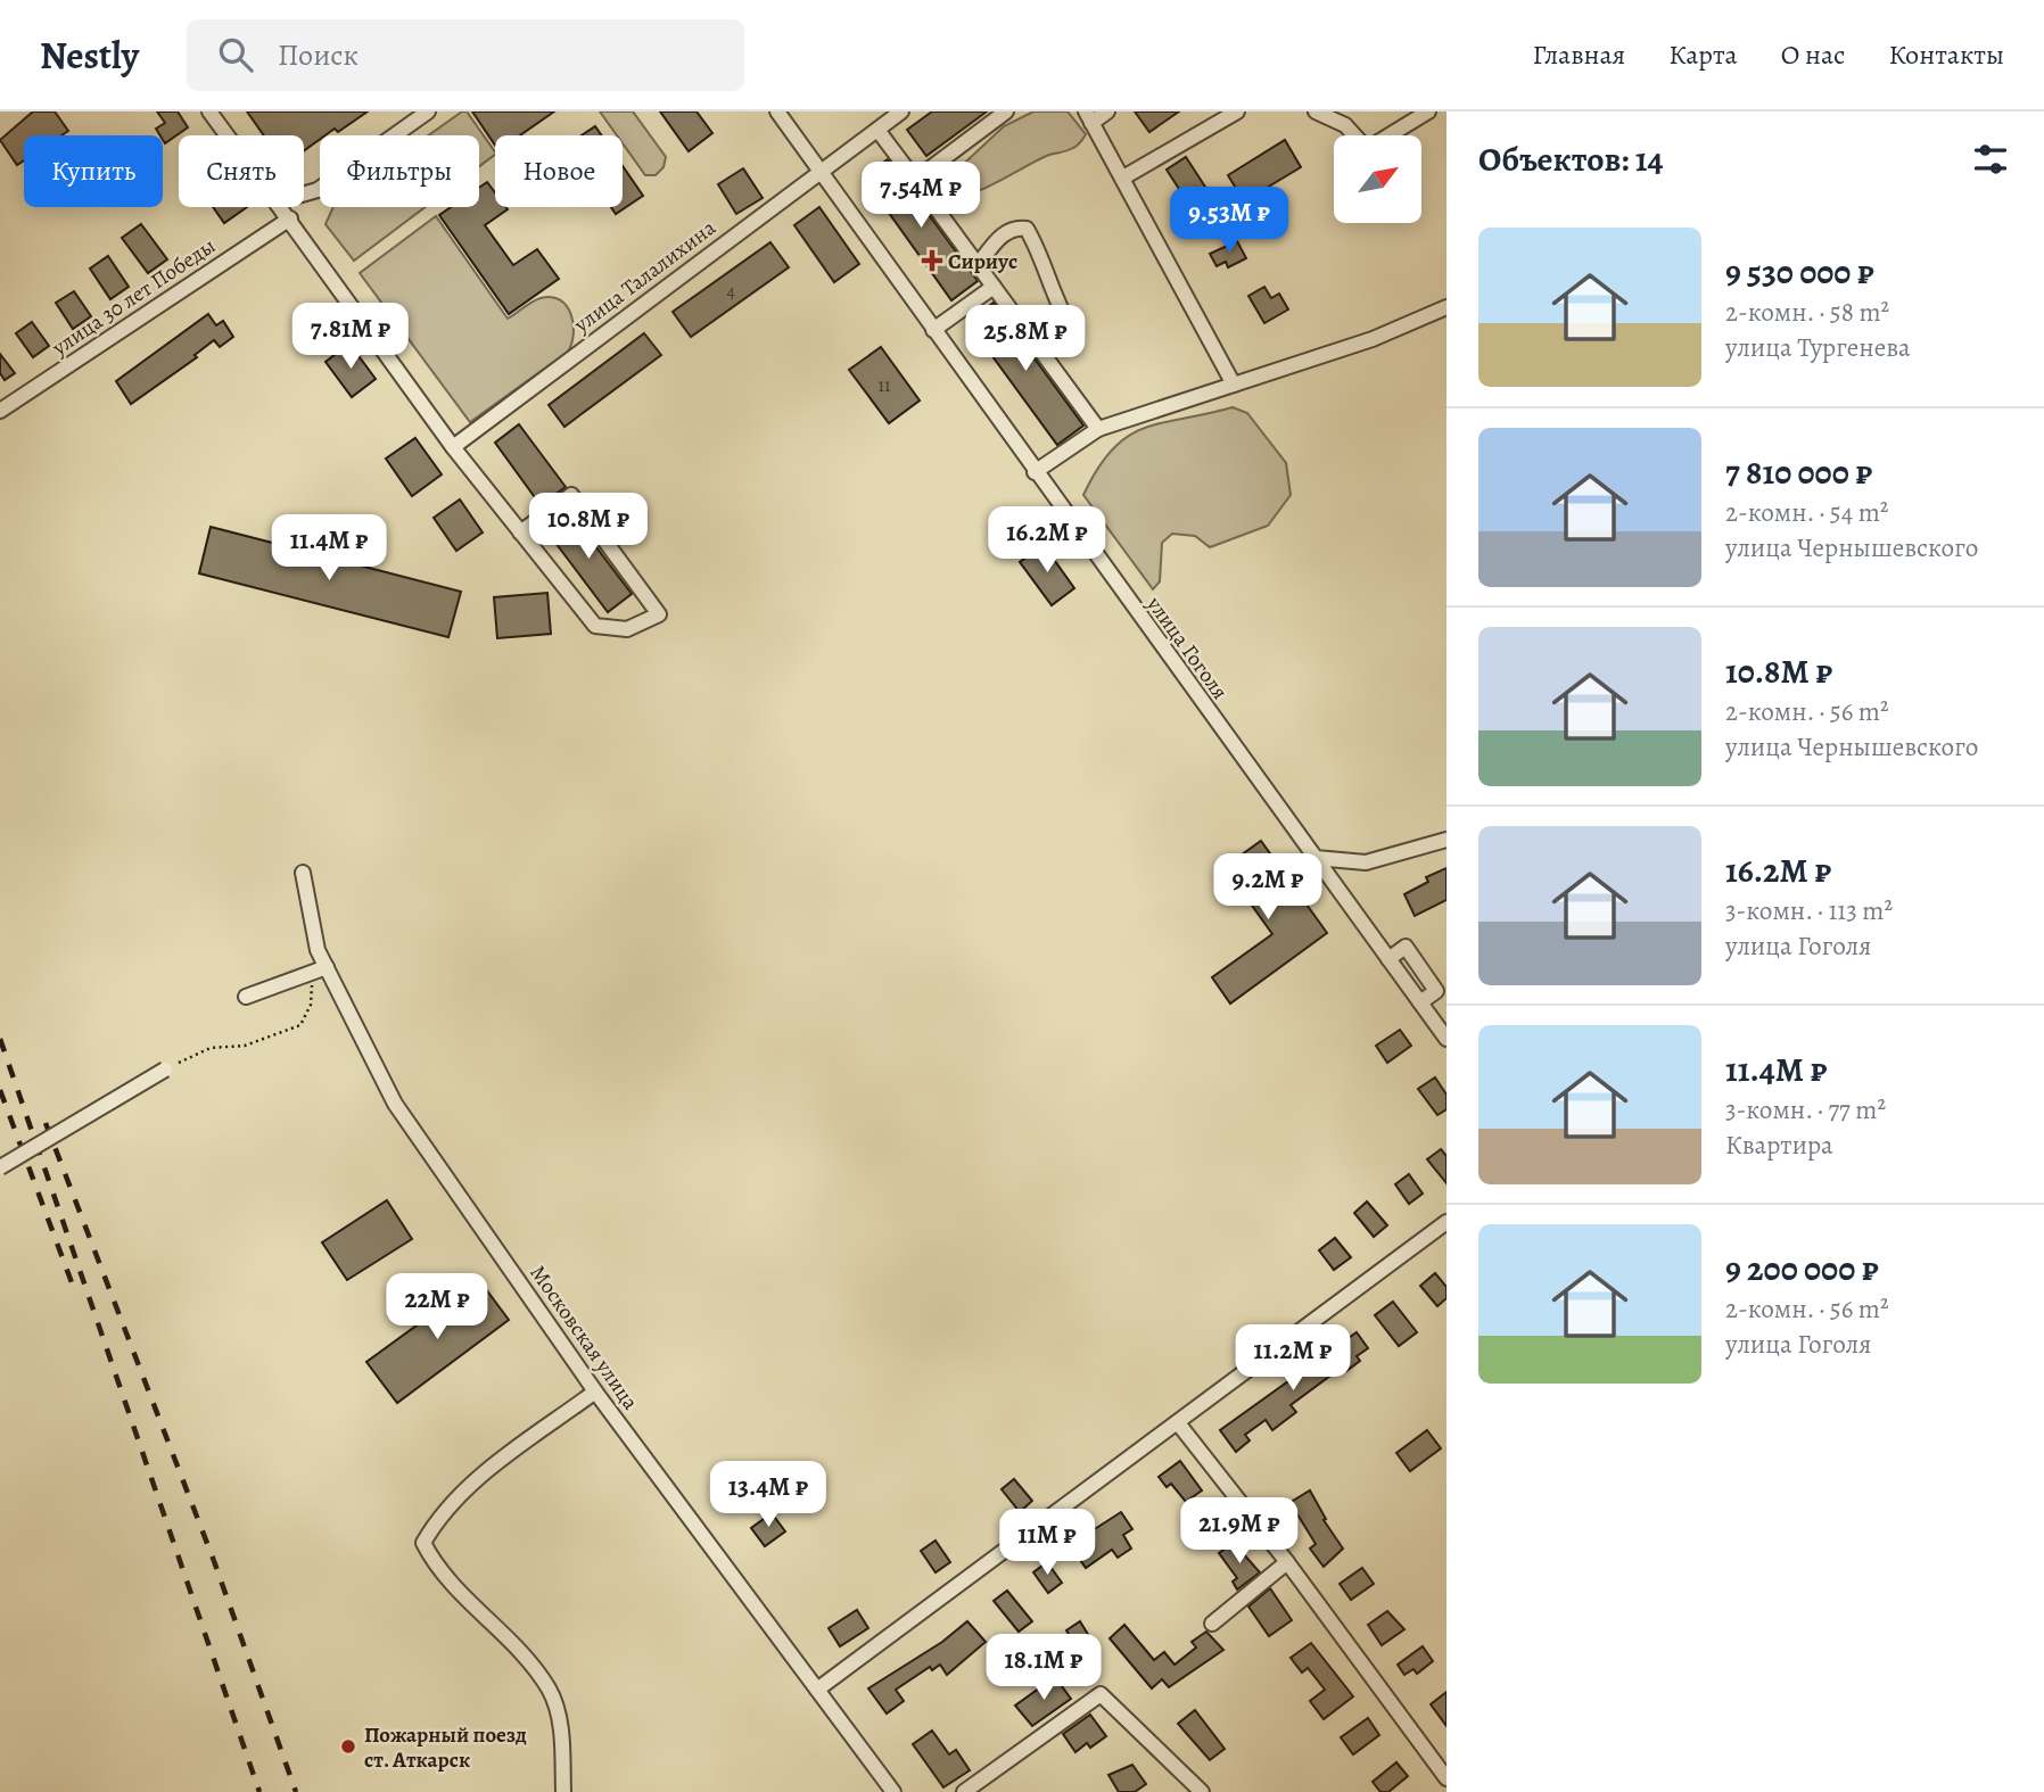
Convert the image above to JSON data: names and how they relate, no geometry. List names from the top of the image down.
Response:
{
  "streets": {
    "street": [
      "улица Талалихина",
      "улица 30 лет Победы",
      "улица Гоголя",
      "Московская улица"
    ]
  },
  "crossings": [
    ["улица Талалихина", "улица Гоголя"]
  ],
  "places": {
    "health": ["Сириус"],
    "other": ["Пожарный поезд ст. Аткарск"]
  },
  "house_numbers": ["4", "11"],
  "north": "top right",
  "page": {
    "header": "Nestly",
    "search": "Поиск",
    "nav": [
      "Главная",
      "Карта",
      "О нас",
      "Контакты"
    ],
    "heading": "Объектов: 14",
    "chip": [
      "Купить",
      "Снять",
      "Фильтры",
      "Новое"
    ],
    "price": [
      "7.54M ₽",
      "9.53M ₽",
      "7.81M ₽",
      "25.8M ₽",
      "10.8M ₽",
      "16.2M ₽",
      "11.4M ₽",
      "9.2M ₽",
      "22M ₽",
      "11.2M ₽",
      "13.4M ₽",
      "21.9M ₽",
      "11M ₽",
      "18.1M ₽"
    ],
    "list": [
      {
        "name": "9 530 000 ₽",
        "note": "2-комн. · 58 m² · улица Тургенева"
      },
      {
        "name": "7 810 000 ₽",
        "note": "2-комн. · 54 m² · улица Чернышевского"
      },
      {
        "name": "10.8M ₽",
        "note": "2-комн. · 56 m² · улица Чернышевского"
      },
      {
        "name": "16.2M ₽",
        "note": "3-комн. · 113 m² · улица Гоголя"
      },
      {
        "name": "11.4M ₽",
        "note": "3-комн. · 77 m² · Квартира"
      },
      {
        "name": "9 200 000 ₽",
        "note": "2-комн. · 56 m² · улица Гоголя"
      }
    ]
  }
}
